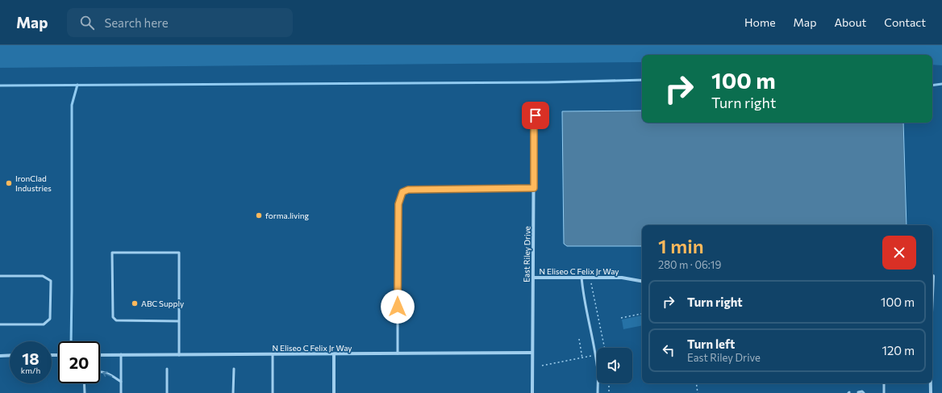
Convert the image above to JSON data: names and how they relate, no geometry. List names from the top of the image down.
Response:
{
  "streets": {
    "street": ["East Riley Drive", "N Eliseo C Felix Jr Way"]
  },
  "crossings": [
    ["East Riley Drive", "N Eliseo C Felix Jr Way"]
  ],
  "places": ["IronClad Industries", "forma.living", "ABC Supply"],
  "page": {
    "header": "Map",
    "search": "Search here",
    "nav": [
      "Home",
      "Map",
      "About",
      "Contact"
    ],
    "turn": ["100 m", "Turn right"],
    "heading": ["1 min", "280 m · 06:19"],
    "list": [
      {
        "name": "Turn right",
        "value": "100 m"
      },
      {
        "name": "Turn left",
        "note": "East Riley Drive",
        "value": "120 m"
      }
    ],
    "speed": "18 km/h",
    "limit": "20"
  }
}
